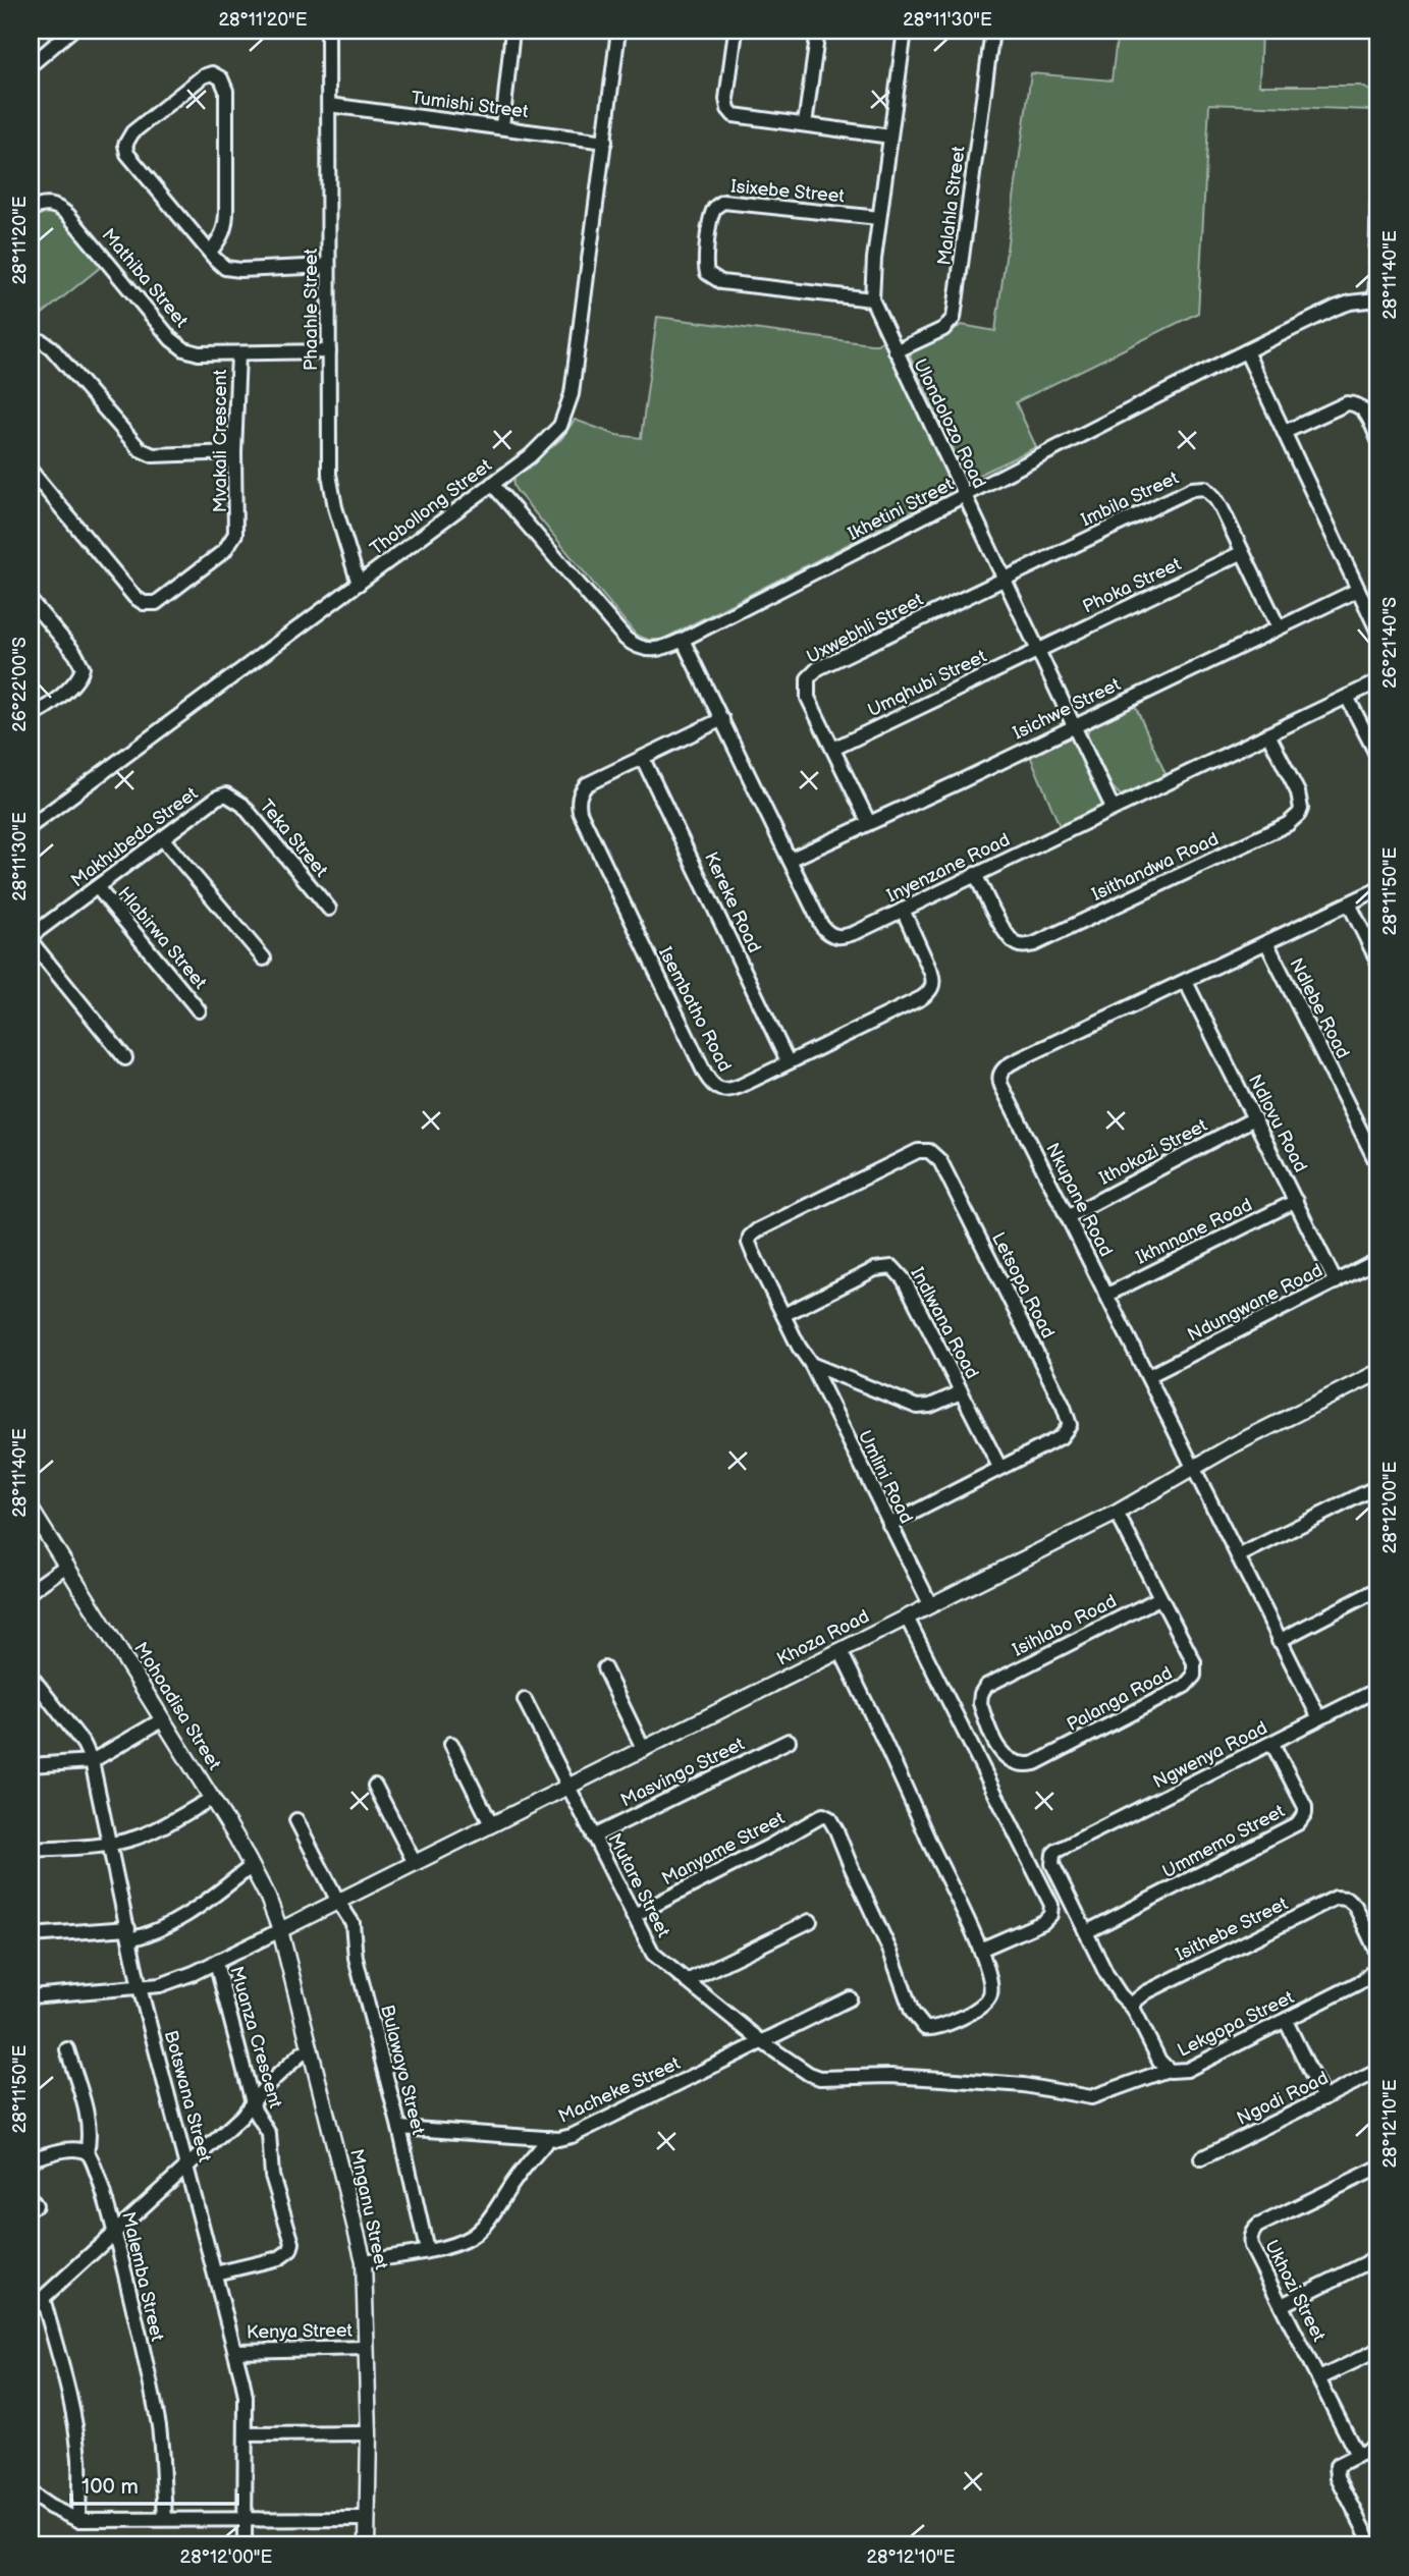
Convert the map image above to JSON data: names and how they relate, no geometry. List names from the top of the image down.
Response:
{
  "streets": {
    "street": [
      "Tumishi Street",
      "Isixebe Street",
      "Malahla Street",
      "Mathiba Street",
      "Phaahle Street",
      "Ulondolozo Road",
      "Mvakali Crescent",
      "Imbila Street",
      "Thobollong Street",
      "Ikhetini Street",
      "Phoka Street",
      "Uxwebhli Street",
      "Umqhubi Street",
      "Isichwe Street",
      "Makhubeda Street",
      "Teka Street",
      "Isithandwa Road",
      "Inyenzane Road",
      "Kereke Road",
      "Hlabirwa Street",
      "Ndlebe Road",
      "Isembatho Road",
      "Ndlovu Road",
      "Ithokazi Street",
      "Nkupane Road",
      "Ikhnnane Road",
      "Letsopa Road",
      "Ndungwane Road",
      "Indlwana Road",
      "Umlini Road",
      "Isihlabo Road",
      "Khoza Road",
      "Palanga Road",
      "Mohoadisa Street",
      "Ngwenya Road",
      "Masvingo Street",
      "Ummemo Street",
      "Manyame Street",
      "Mutare Street",
      "Isithebe Street",
      "Lekgopa Street",
      "Muanza Crescent",
      "Bulawayo Street",
      "Macheke Street",
      "Botswana Street",
      "Ngodi Road",
      "Mnganu Street",
      "Malemba Street",
      "Ukhozi Street",
      "Kenya Street"
    ]
  },
  "crossings": [
    ["Tumishi Street", "Phaahle Street"],
    ["Tumishi Street", "Thobollong Street"],
    ["Isixebe Street", "Ulondolozo Road"],
    ["Malahla Street", "Ulondolozo Road"],
    ["Mathiba Street", "Phaahle Street"],
    ["Mathiba Street", "Mvakali Crescent"],
    ["Phaahle Street", "Thobollong Street"],
    ["Ulondolozo Road", "Imbila Street"],
    ["Ulondolozo Road", "Ikhetini Street"],
    ["Ulondolozo Road", "Phoka Street"],
    ["Ulondolozo Road", "Uxwebhli Street"],
    ["Ulondolozo Road", "Umqhubi Street"],
    ["Ulondolozo Road", "Isichwe Street"],
    ["Ulondolozo Road", "Inyenzane Road"],
    ["Imbila Street", "Phoka Street"],
    ["Imbila Street", "Uxwebhli Street"],
    ["Imbila Street", "Isichwe Street"],
    ["Thobollong Street", "Ikhetini Street"],
    ["Ikhetini Street", "Inyenzane Road"],
    ["Phoka Street", "Umqhubi Street"],
    ["Uxwebhli Street", "Umqhubi Street"],
    ["Uxwebhli Street", "Isichwe Street"],
    ["Isichwe Street", "Inyenzane Road"],
    ["Makhubeda Street", "Teka Street"],
    ["Makhubeda Street", "Hlabirwa Street"],
    ["Isithandwa Road", "Inyenzane Road"],
    ["Inyenzane Road", "Isembatho Road"],
    ["Kereke Road", "Isembatho Road"],
    ["Ndlebe Road", "Nkupane Road"],
    ["Ndlovu Road", "Ithokazi Street"],
    ["Ndlovu Road", "Nkupane Road"],
    ["Ndlovu Road", "Ikhnnane Road"],
    ["Ndlovu Road", "Ndungwane Road"],
    ["Ithokazi Street", "Nkupane Road"],
    ["Nkupane Road", "Ikhnnane Road"],
    ["Nkupane Road", "Ndungwane Road"],
    ["Nkupane Road", "Khoza Road"],
    ["Nkupane Road", "Ngwenya Road"],
    ["Letsopa Road", "Indlwana Road"],
    ["Letsopa Road", "Umlini Road"],
    ["Indlwana Road", "Umlini Road"],
    ["Umlini Road", "Khoza Road"],
    ["Isihlabo Road", "Palanga Road"],
    ["Khoza Road", "Palanga Road"],
    ["Khoza Road", "Mohoadisa Street"],
    ["Khoza Road", "Mutare Street"],
    ["Khoza Road", "Bulawayo Street"],
    ["Khoza Road", "Mnganu Street"],
    ["Mohoadisa Street", "Mnganu Street"],
    ["Ngwenya Road", "Ummemo Street"],
    ["Ngwenya Road", "Lekgopa Street"],
    ["Masvingo Street", "Mutare Street"],
    ["Ummemo Street", "Lekgopa Street"],
    ["Manyame Street", "Mutare Street"],
    ["Mutare Street", "Lekgopa Street"],
    ["Mutare Street", "Macheke Street"],
    ["Isithebe Street", "Lekgopa Street"],
    ["Muanza Crescent", "Botswana Street"],
    ["Bulawayo Street", "Macheke Street"],
    ["Botswana Street", "Kenya Street"],
    ["Mnganu Street", "Kenya Street"]
  ],
  "scale_bar": "100 m",
  "coordinates": [
    "28°11'20\"E",
    "28°11'30\"E",
    "28°11'40\"E",
    "26°21'40\"S",
    "26°22'00\"S",
    "28°11'50\"E",
    "28°12'00\"E",
    "28°12'10\"E"
  ]
}
